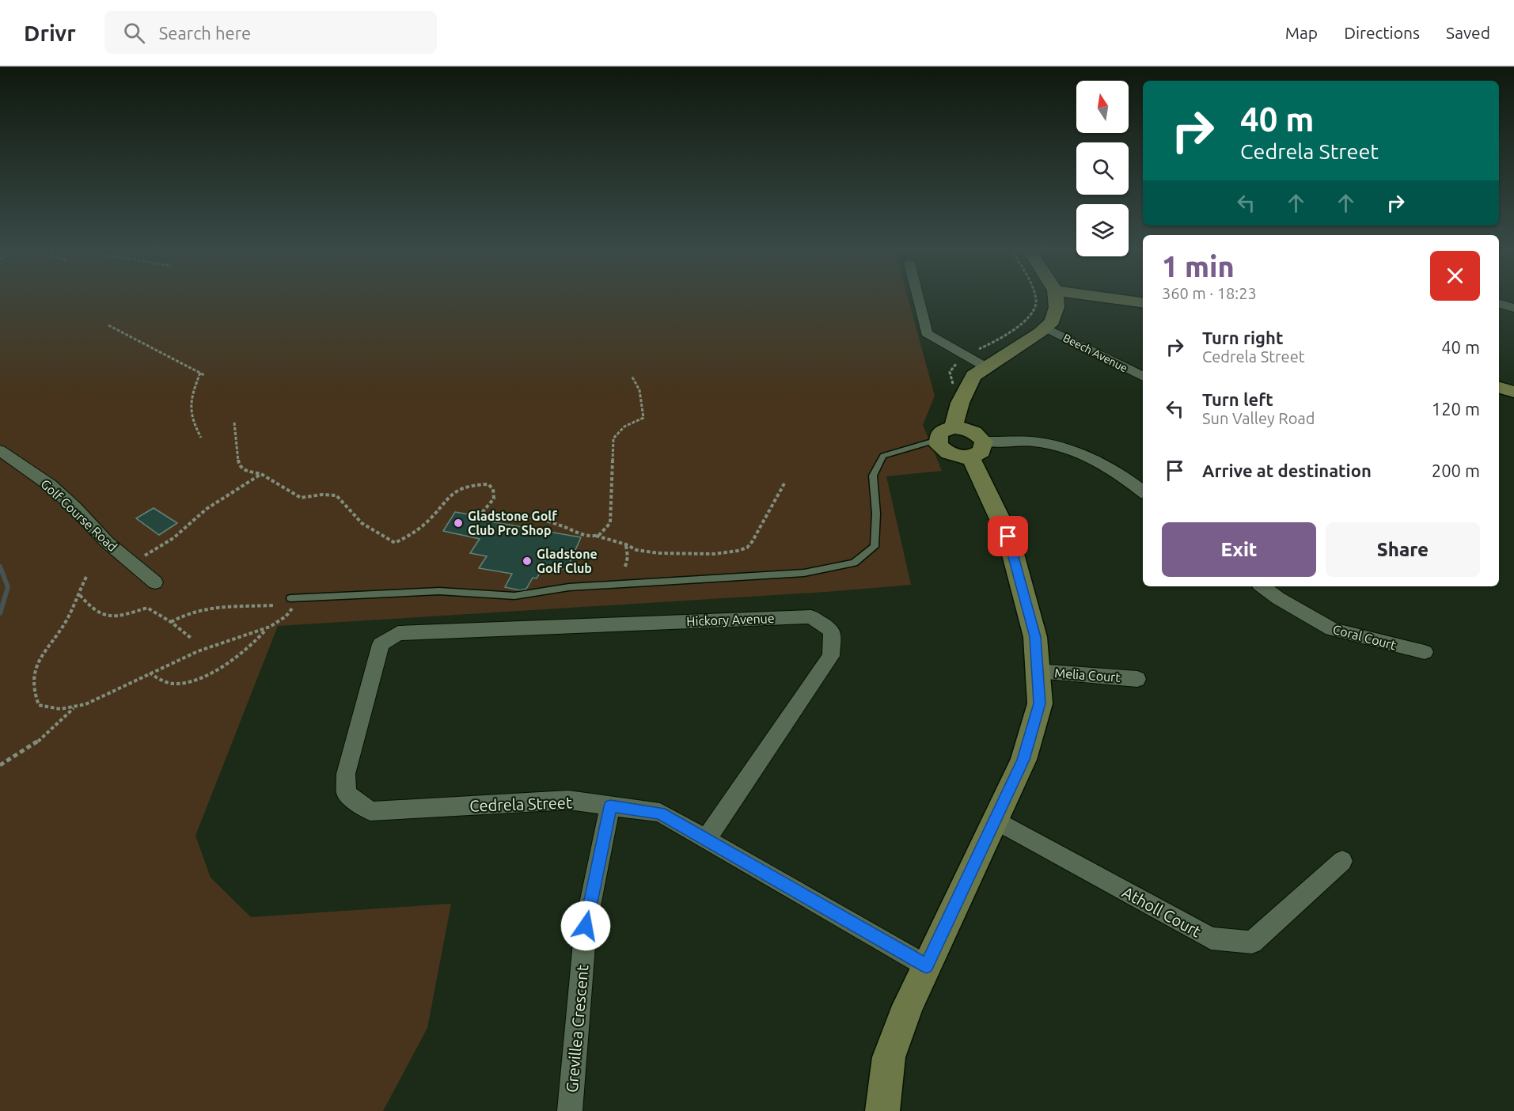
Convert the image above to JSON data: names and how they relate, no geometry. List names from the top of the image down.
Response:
{
  "streets": {
    "street": [
      "Beech Avenue",
      "Golf Course Road",
      "Hickory Avenue",
      "Coral Court",
      "Melia Court",
      "Cedrela Street",
      "Atholl Court",
      "Grevillea Crescent"
    ]
  },
  "crossings": [
    ["Hickory Avenue", "Cedrela Street"],
    ["Cedrela Street", "Grevillea Crescent"]
  ],
  "places": ["Gladstone Golf Club Pro Shop", "Gladstone Golf Club"],
  "north": "top",
  "page": {
    "header": "Drivr",
    "search": "Search here",
    "nav": ["Map", "Directions", "Saved"],
    "turn": ["40 m", "Cedrela Street"],
    "heading": ["1 min", "360 m · 18:23"],
    "list": [
      {
        "name": "Turn right",
        "note": "Cedrela Street",
        "value": "40 m"
      },
      {
        "name": "Turn left",
        "note": "Sun Valley Road",
        "value": "120 m"
      },
      {
        "name": "Arrive at destination",
        "value": "200 m"
      }
    ],
    "buttons": ["Exit", "Share"]
  }
}
